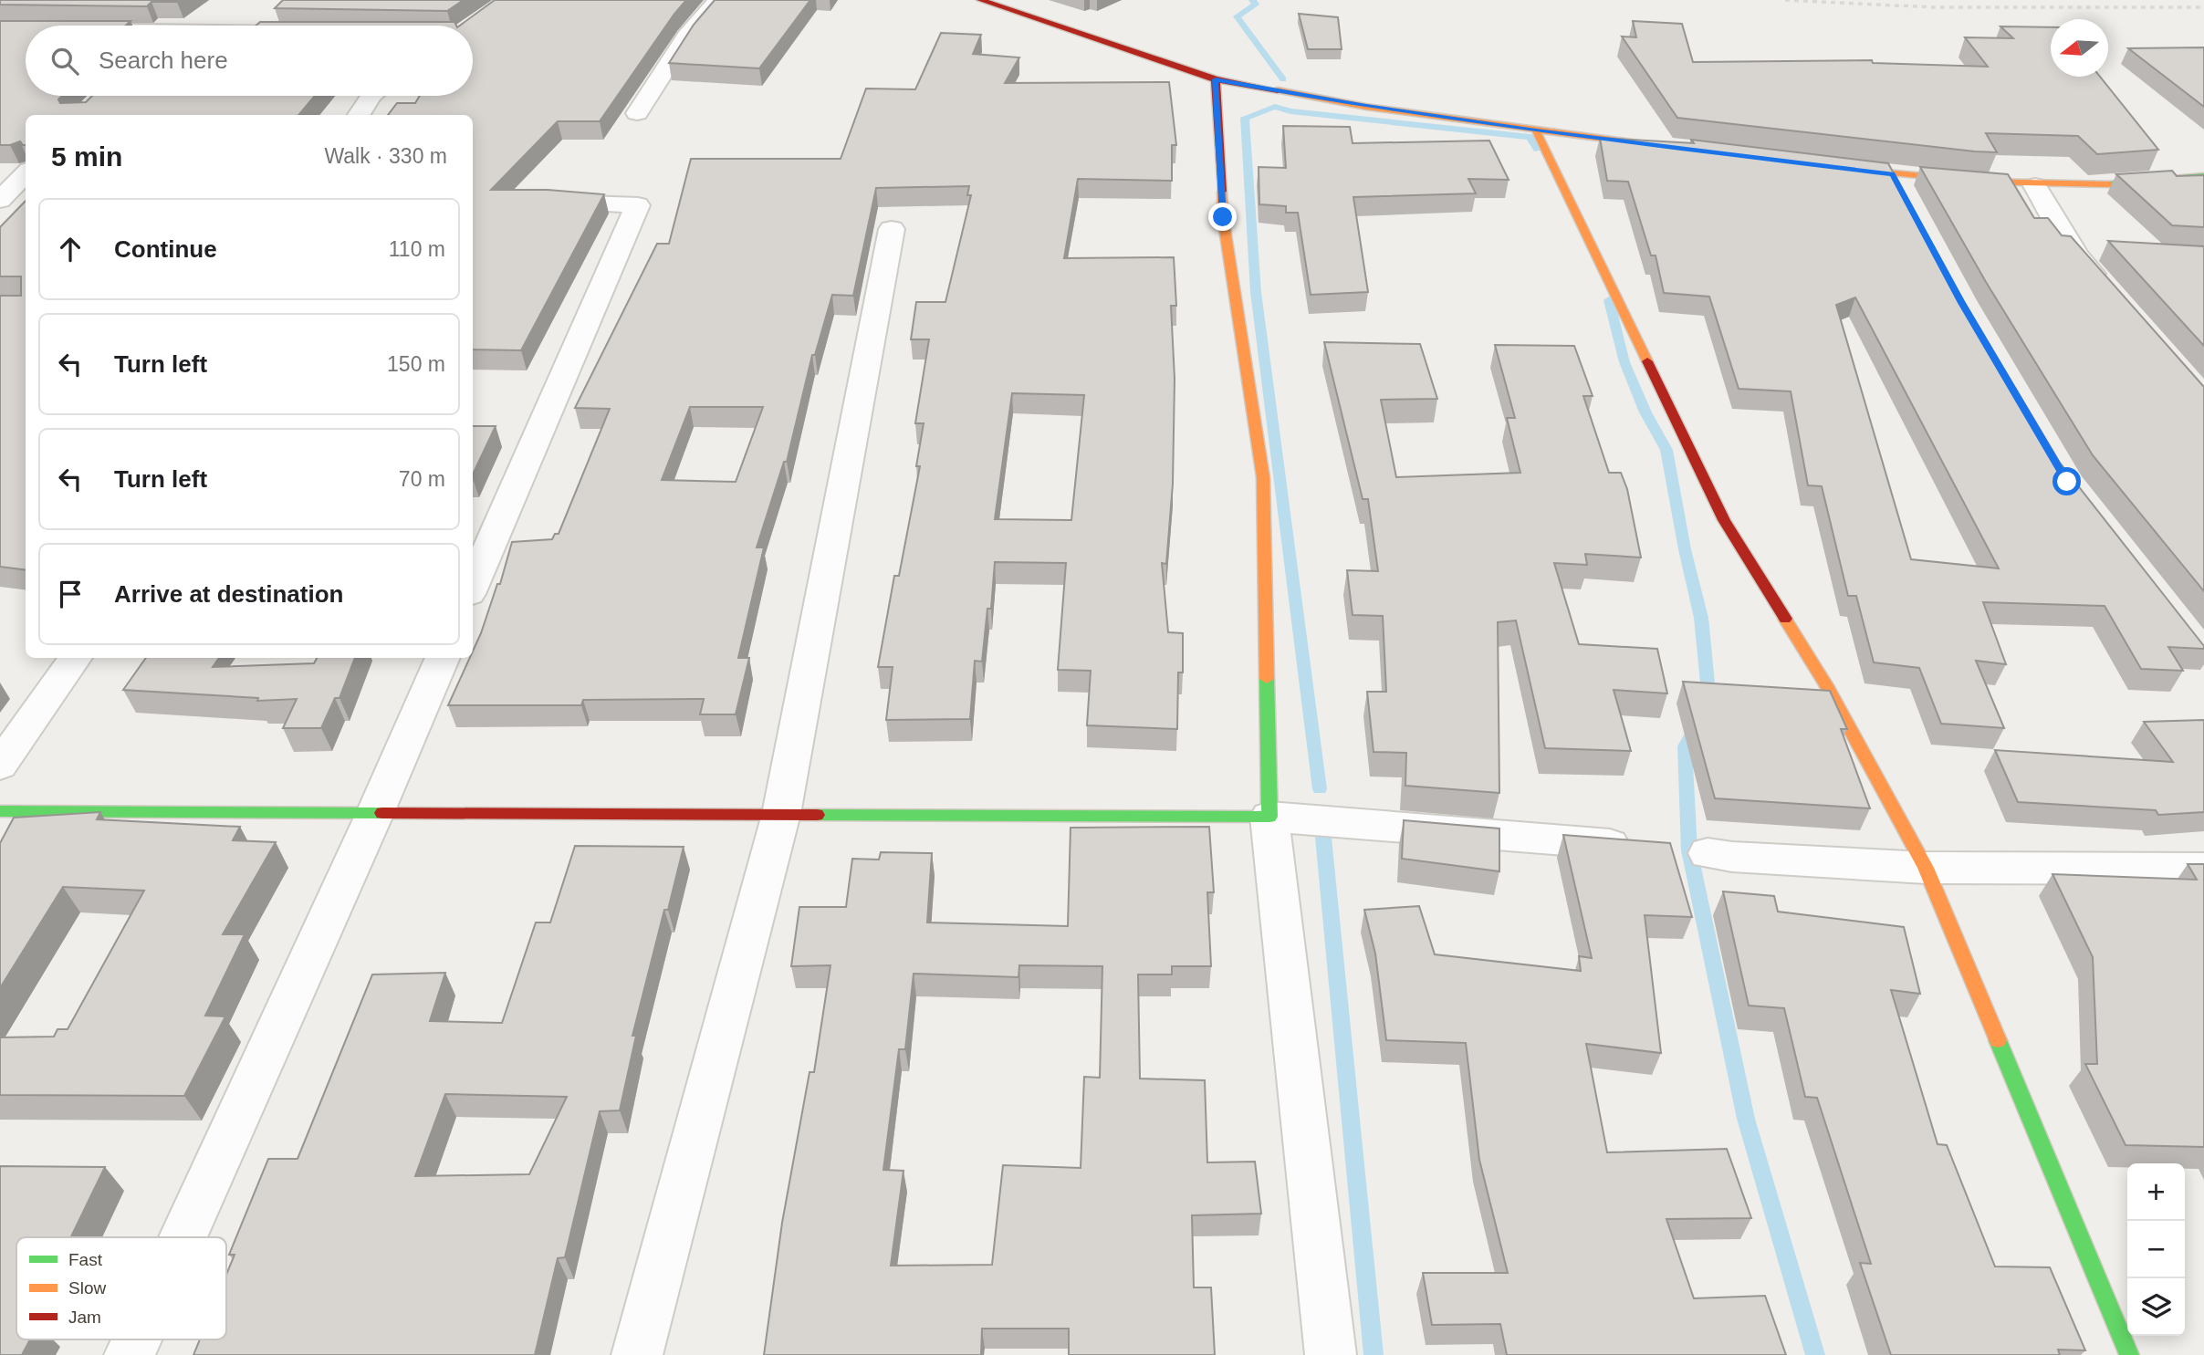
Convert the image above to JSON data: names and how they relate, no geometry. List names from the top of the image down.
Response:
{
  "legend": ["Fast", "Slow", "Jam"],
  "north": "left",
  "page": {
    "search": "Search here",
    "heading": ["5 min", "Walk · 330 m"],
    "list": [
      ["Continue", "110 m"],
      ["Turn left", "150 m"],
      ["Turn left", "70 m"],
      "Arrive at destination"
    ],
    "map_buttons": ["+", "−"]
  }
}
